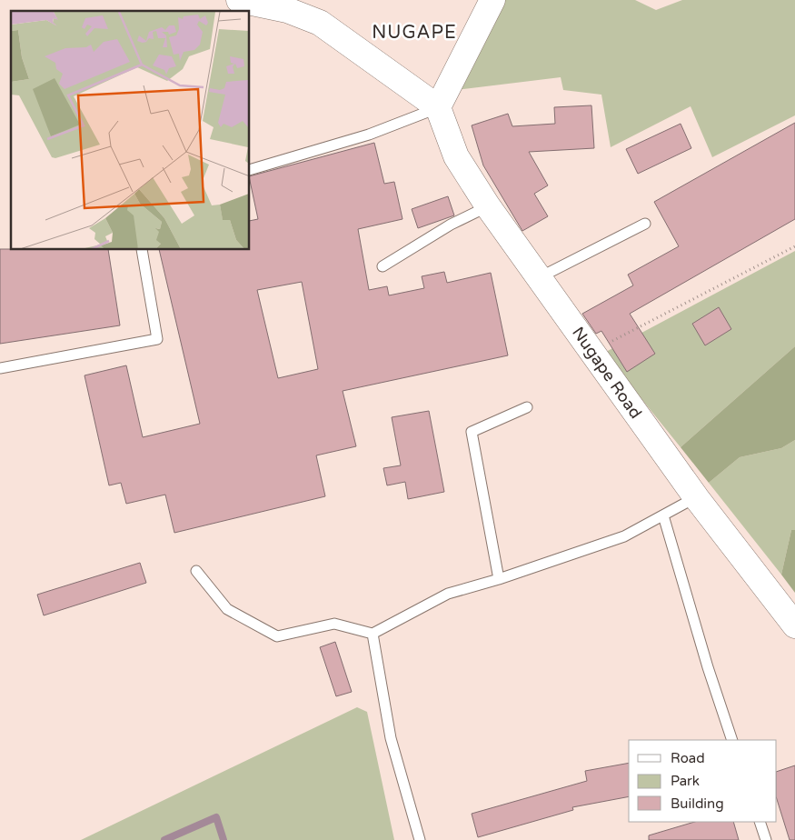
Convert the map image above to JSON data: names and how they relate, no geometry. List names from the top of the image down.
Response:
{
  "streets": {
    "main road": ["Nugape Road"]
  },
  "districts": ["NUGAPE"],
  "legend": ["Road", "Park", "Building"]
}
